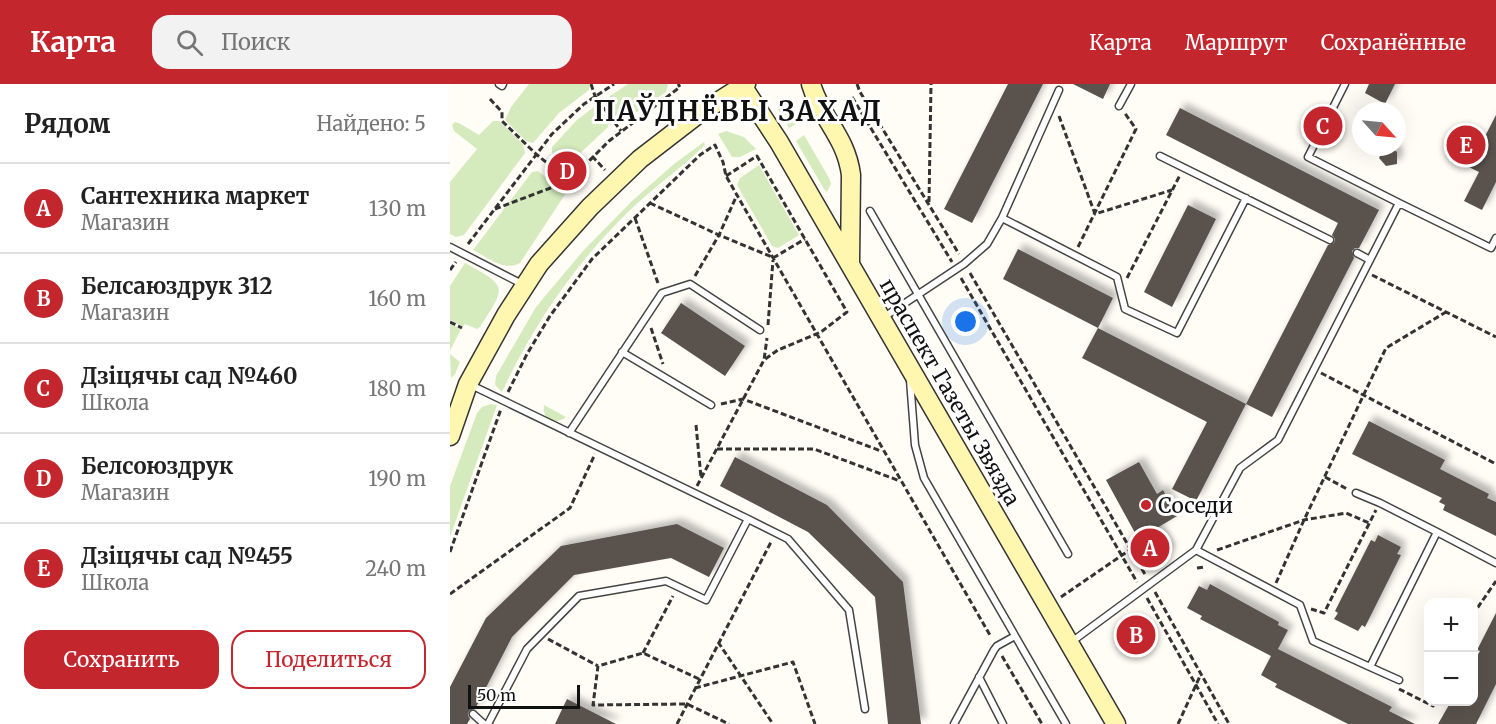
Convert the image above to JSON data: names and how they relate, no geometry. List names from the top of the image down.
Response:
{
  "streets": {
    "main road": ["праспект Газеты Звязда"]
  },
  "districts": ["ПАЎДНЁВЫ ЗАХАД"],
  "places": ["Соседи"],
  "scale_bar": "50 m",
  "north": "bottom right",
  "page": {
    "header": "Карта",
    "search": "Поиск",
    "nav": ["Карта", "Маршрут", "Сохранённые"],
    "heading": ["Рядом", "Найдено: 5"],
    "pins": [
      "C",
      "E",
      "D",
      "A",
      "B"
    ],
    "list": [
      {
        "mark": "A",
        "name": "Сантехника маркет",
        "note": "Магазин",
        "value": "130 m"
      },
      {
        "mark": "B",
        "name": "Белсаюздрук 312",
        "note": "Магазин",
        "value": "160 m"
      },
      {
        "mark": "C",
        "name": "Дзіцячы сад №460",
        "note": "Школа",
        "value": "180 m"
      },
      {
        "mark": "D",
        "name": "Белсоюздрук",
        "note": "Магазин",
        "value": "190 m"
      },
      {
        "mark": "E",
        "name": "Дзіцячы сад №455",
        "note": "Школа",
        "value": "240 m"
      }
    ],
    "map_buttons": ["+", "−"],
    "buttons": ["Сохранить", "Поделиться"],
    "scale": "50 m"
  }
}
